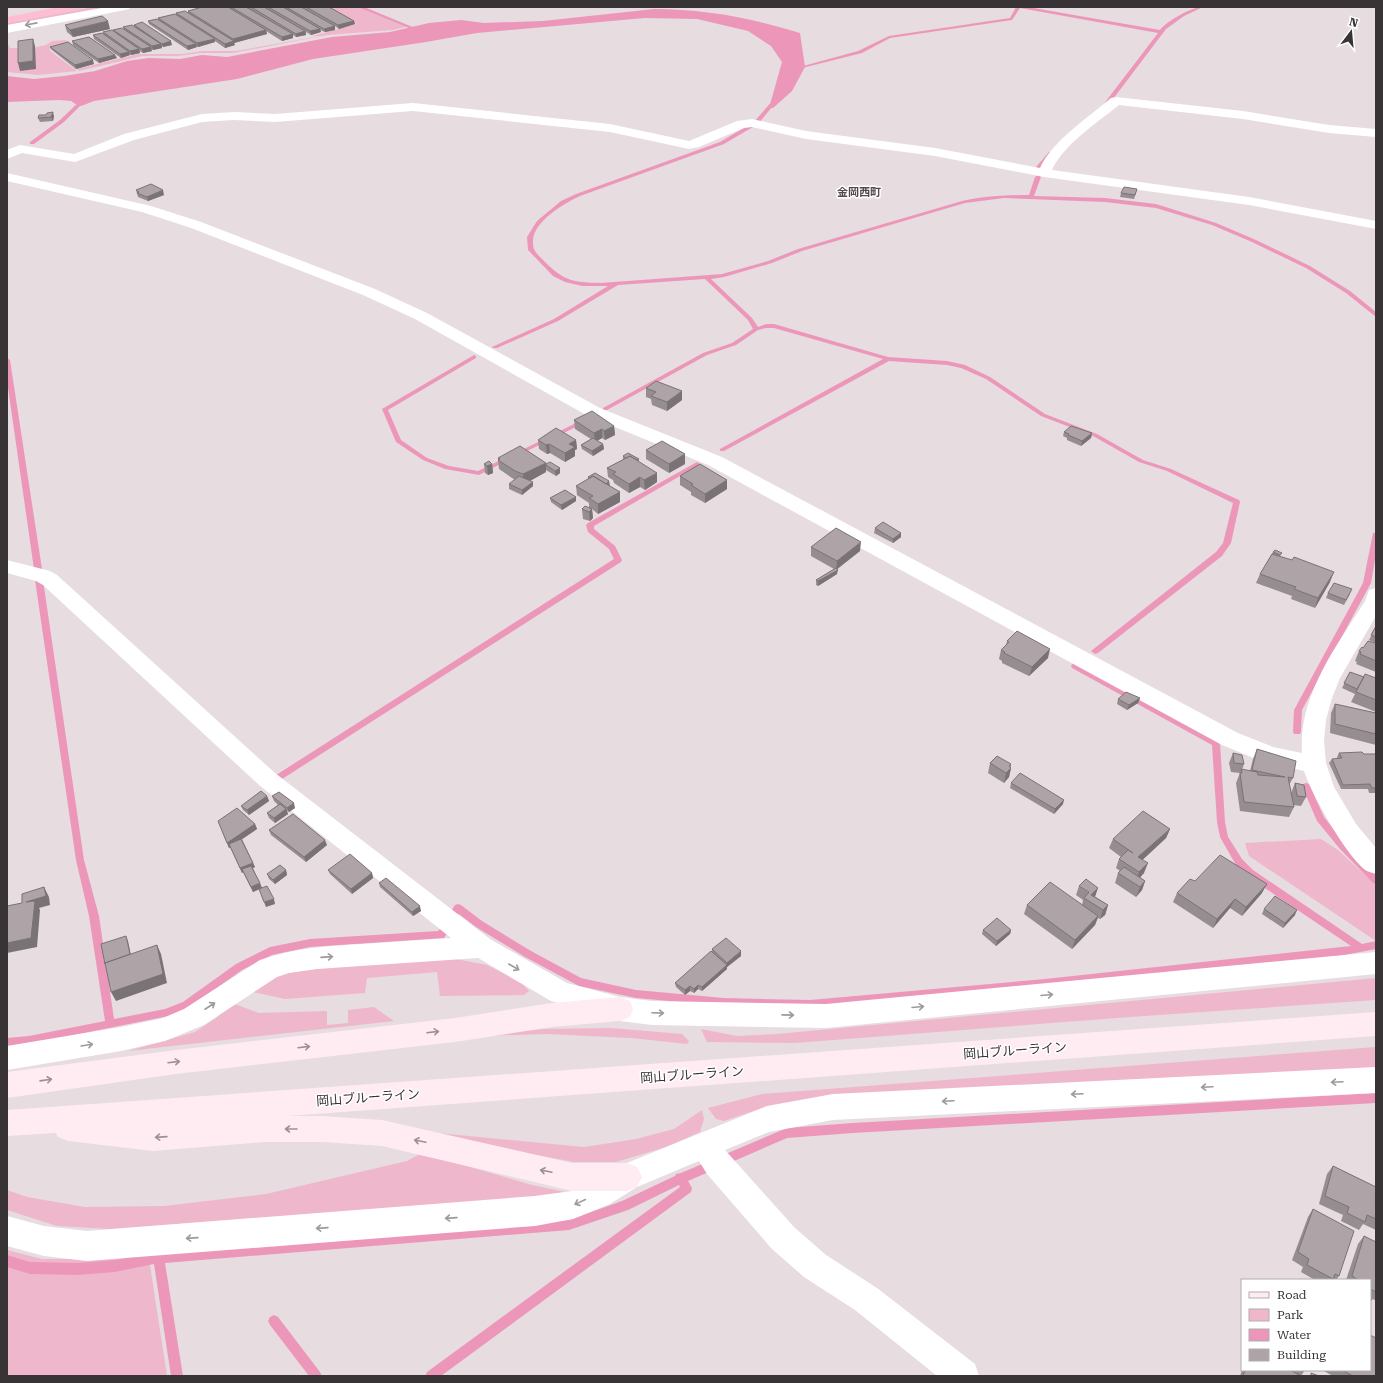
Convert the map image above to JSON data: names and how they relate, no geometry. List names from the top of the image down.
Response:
{
  "streets": {
    "main road": ["岡山ブルーライン"]
  },
  "districts": ["金岡西町"],
  "legend": [
    "Road",
    "Park",
    "Water",
    "Building"
  ],
  "north": "top"
}
